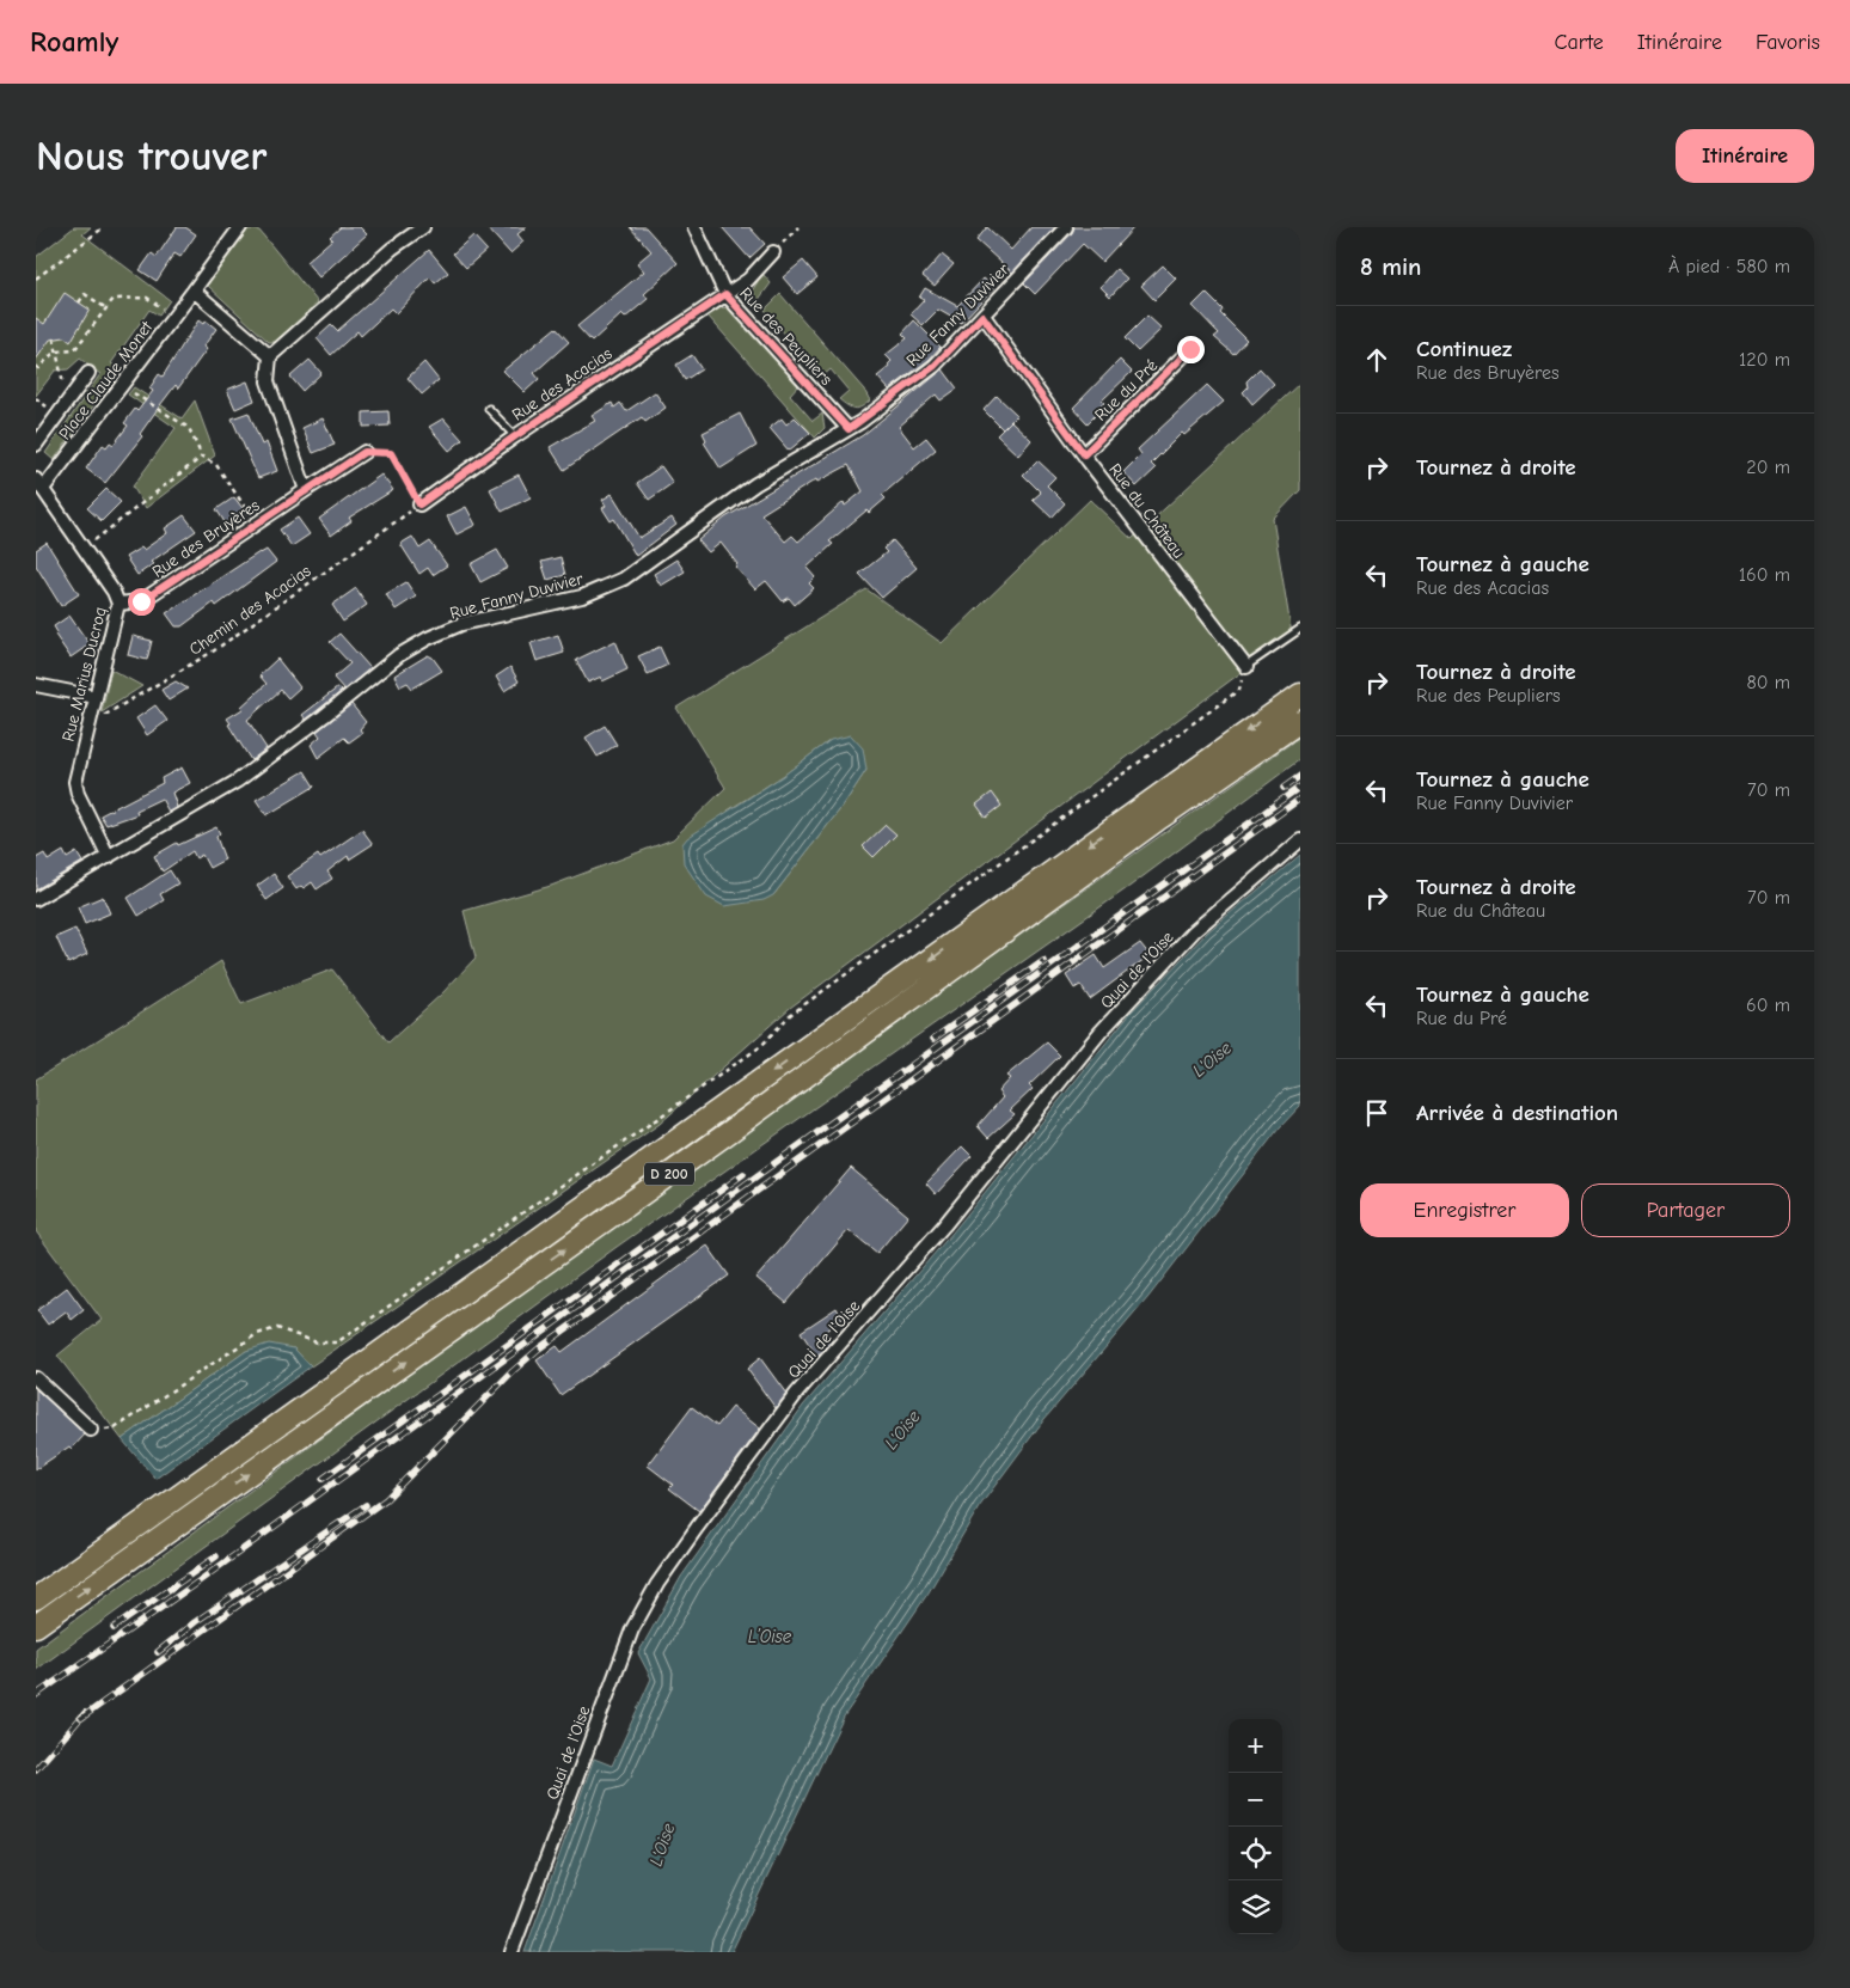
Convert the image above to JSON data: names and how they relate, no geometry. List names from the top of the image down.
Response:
{
  "streets": {
    "highway": ["D 200"],
    "street": [
      "Rue Fanny Duvivier",
      "Rue des Peupliers",
      "Place Claude Monet",
      "Rue des Acacias",
      "Rue du Pré",
      "Rue du Château",
      "Rue des Bruyères",
      "Rue Marius Ducroq",
      "Quai de l'Oise"
    ],
    "path": ["Chemin des Acacias"]
  },
  "crossings": [
    ["Rue Fanny Duvivier", "Rue des Peupliers"],
    ["Rue Fanny Duvivier", "Rue du Château"],
    ["Rue Fanny Duvivier", "Rue Marius Ducroq"],
    ["Rue des Peupliers", "Rue des Acacias"],
    ["Place Claude Monet", "Rue Marius Ducroq"],
    ["Rue des Acacias", "Chemin des Acacias"],
    ["Rue du Pré", "Rue du Château"],
    ["Rue des Bruyères", "Rue Marius Ducroq"],
    ["Chemin des Acacias", "Rue Marius Ducroq"]
  ],
  "water": ["L'Oise", "L’Oise"],
  "page": {
    "header": "Roamly",
    "nav": ["Carte", "Itinéraire", "Favoris"],
    "buttons": [
      "Itinéraire",
      ["Enregistrer", "Partager"]
    ],
    "title": "Nous trouver",
    "heading": ["8 min", "À pied · 580 m"],
    "list": [
      ["Continuez", "Rue des Bruyères", "120 m"],
      ["Tournez à droite", "20 m"],
      ["Tournez à gauche", "Rue des Acacias", "160 m"],
      ["Tournez à droite", "Rue des Peupliers", "80 m"],
      ["Tournez à gauche", "Rue Fanny Duvivier", "70 m"],
      ["Tournez à droite", "Rue du Château", "70 m"],
      ["Tournez à gauche", "Rue du Pré", "60 m"],
      "Arrivée à destination"
    ],
    "map_buttons": ["+", "−"]
  }
}
